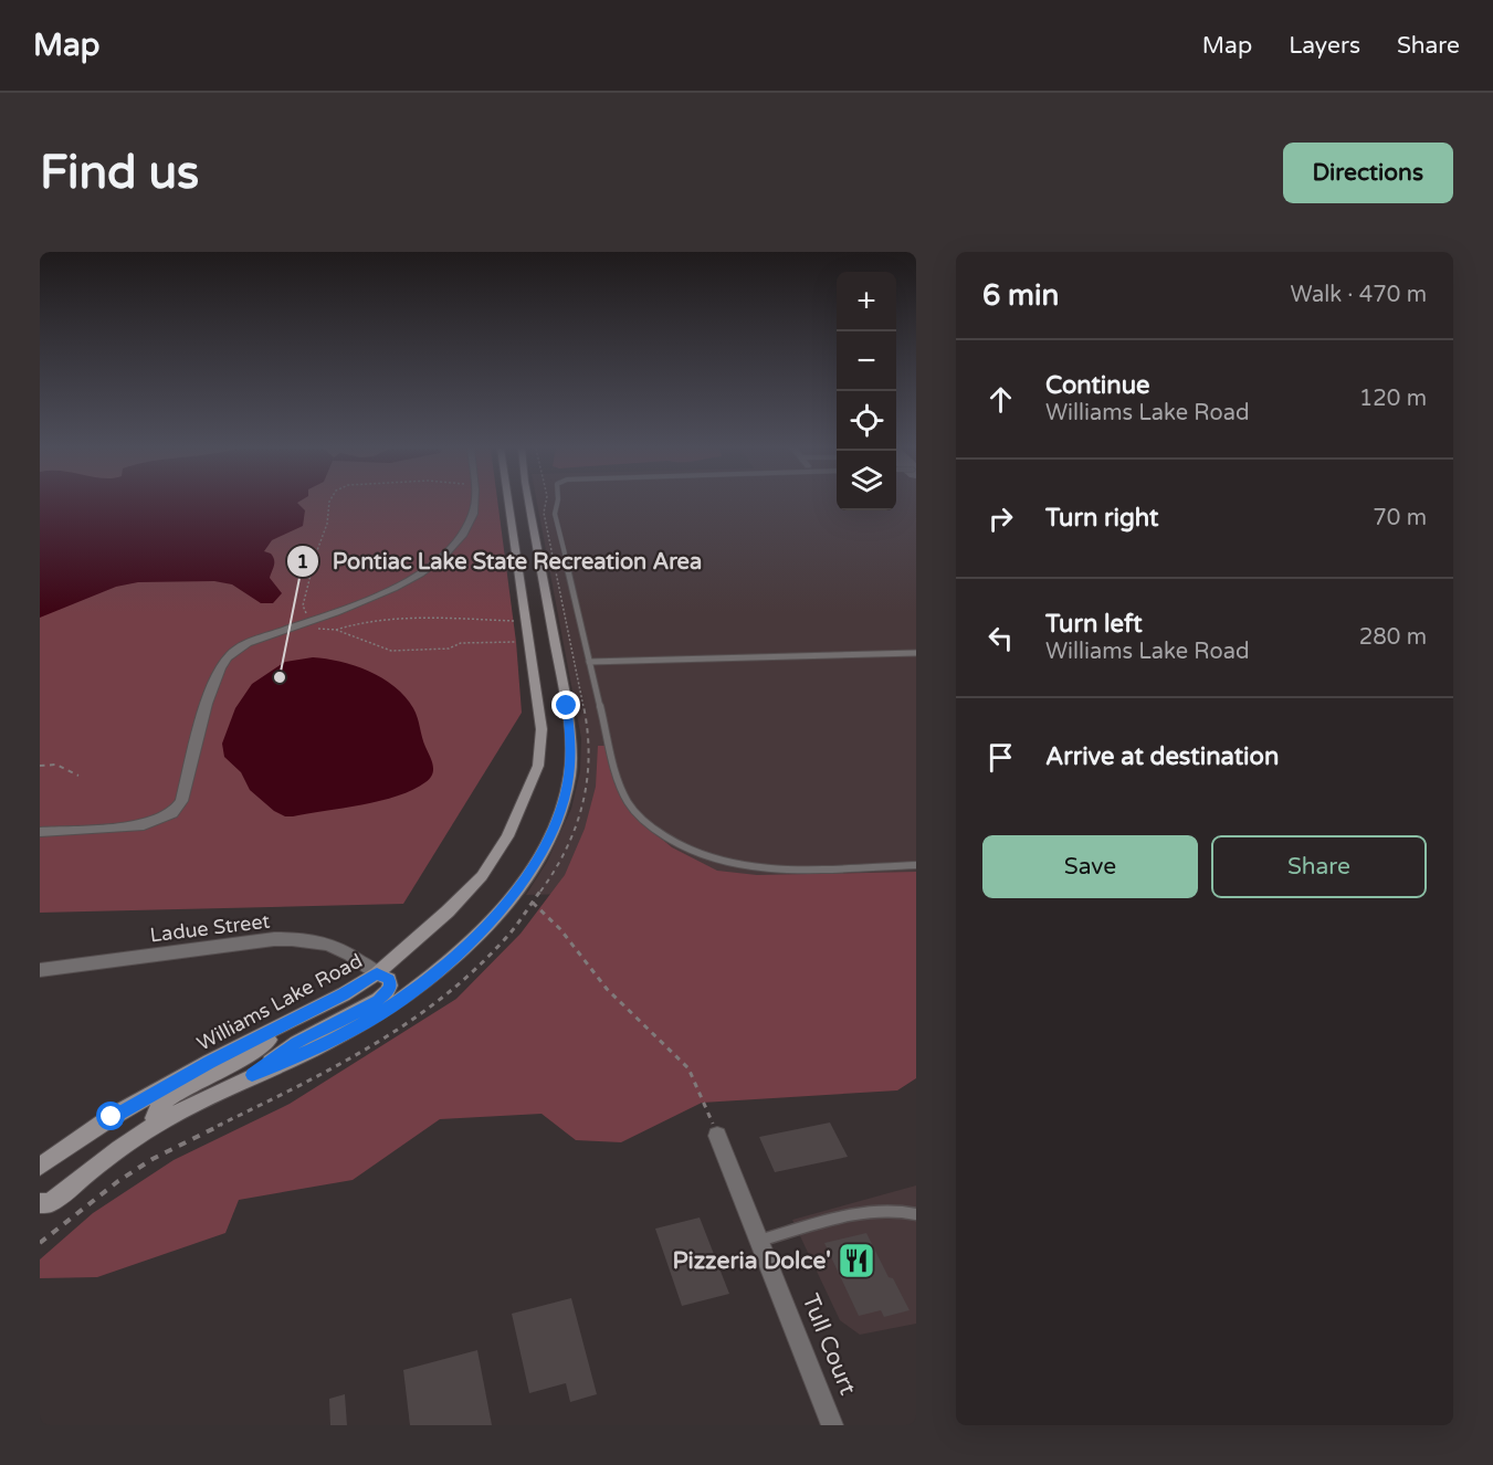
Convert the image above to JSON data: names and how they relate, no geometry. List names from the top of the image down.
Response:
{
  "streets": {
    "main road": ["Williams Lake Road"],
    "street": ["Ladue Street", "Tull Court"]
  },
  "crossings": [
    ["Ladue Street", "Williams Lake Road"]
  ],
  "places": {
    "other": ["Pontiac Lake State Recreation Area"],
    "restaurant": ["Pizzeria Dolce'"]
  },
  "page": {
    "header": "Map",
    "nav": ["Map", "Layers", "Share"],
    "buttons": [
      "Directions",
      ["Save", "Share"]
    ],
    "title": "Find us",
    "heading": ["6 min", "Walk · 470 m"],
    "map_buttons": ["+", "−"],
    "list": [
      ["Continue", "Williams Lake Road", "120 m"],
      ["Turn right", "70 m"],
      ["Turn left", "Williams Lake Road", "280 m"],
      "Arrive at destination"
    ]
  }
}
